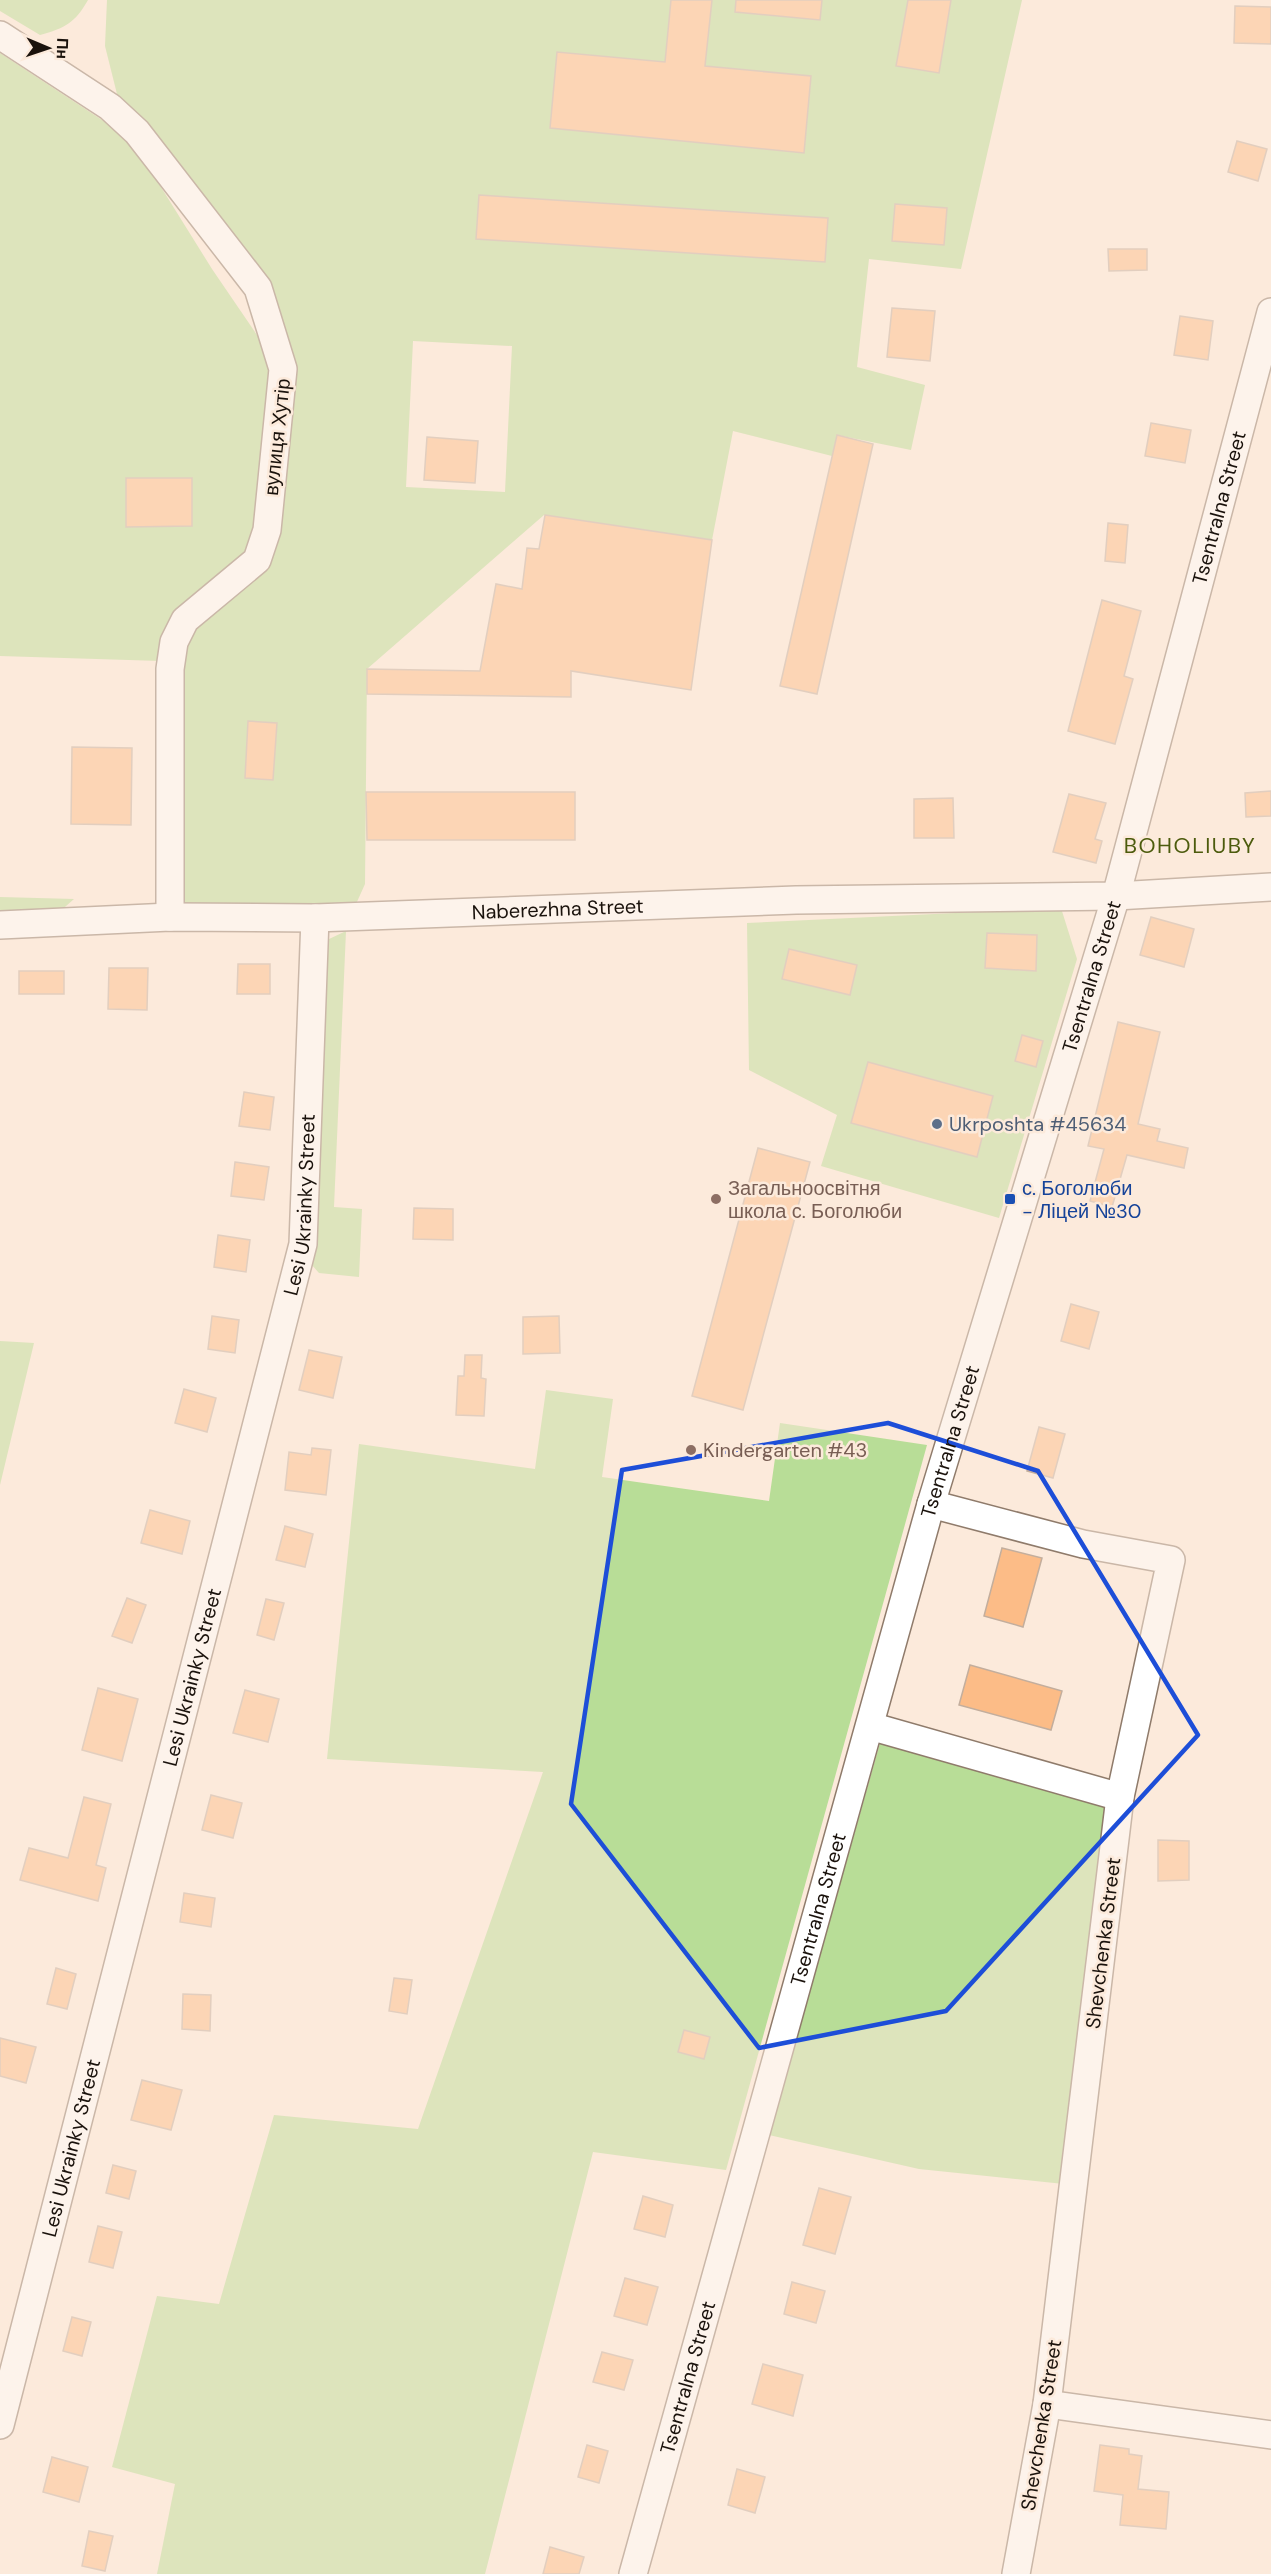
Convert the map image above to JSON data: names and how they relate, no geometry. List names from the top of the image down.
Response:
{
  "streets": {
    "street": [
      "вулиця Хутір",
      "Tsentralna Street",
      "Naberezhna Street",
      "Lesi Ukrainky Street",
      "Shevchenka Street"
    ]
  },
  "crossings": [
    ["вулиця Хутір", "Naberezhna Street"],
    ["Tsentralna Street", "Naberezhna Street"],
    ["Tsentralna Street", "Shevchenka Street"],
    ["Naberezhna Street", "Lesi Ukrainky Street"]
  ],
  "districts": ["BOHOLIUBY"],
  "places": {
    "other": ["Ukrposhta #45634", "Загальноосвітня школа с. Боголюби", "Kindergarten #43"],
    "transit": ["с. Боголюби - Ліцей №30"]
  },
  "north": "right"
}
